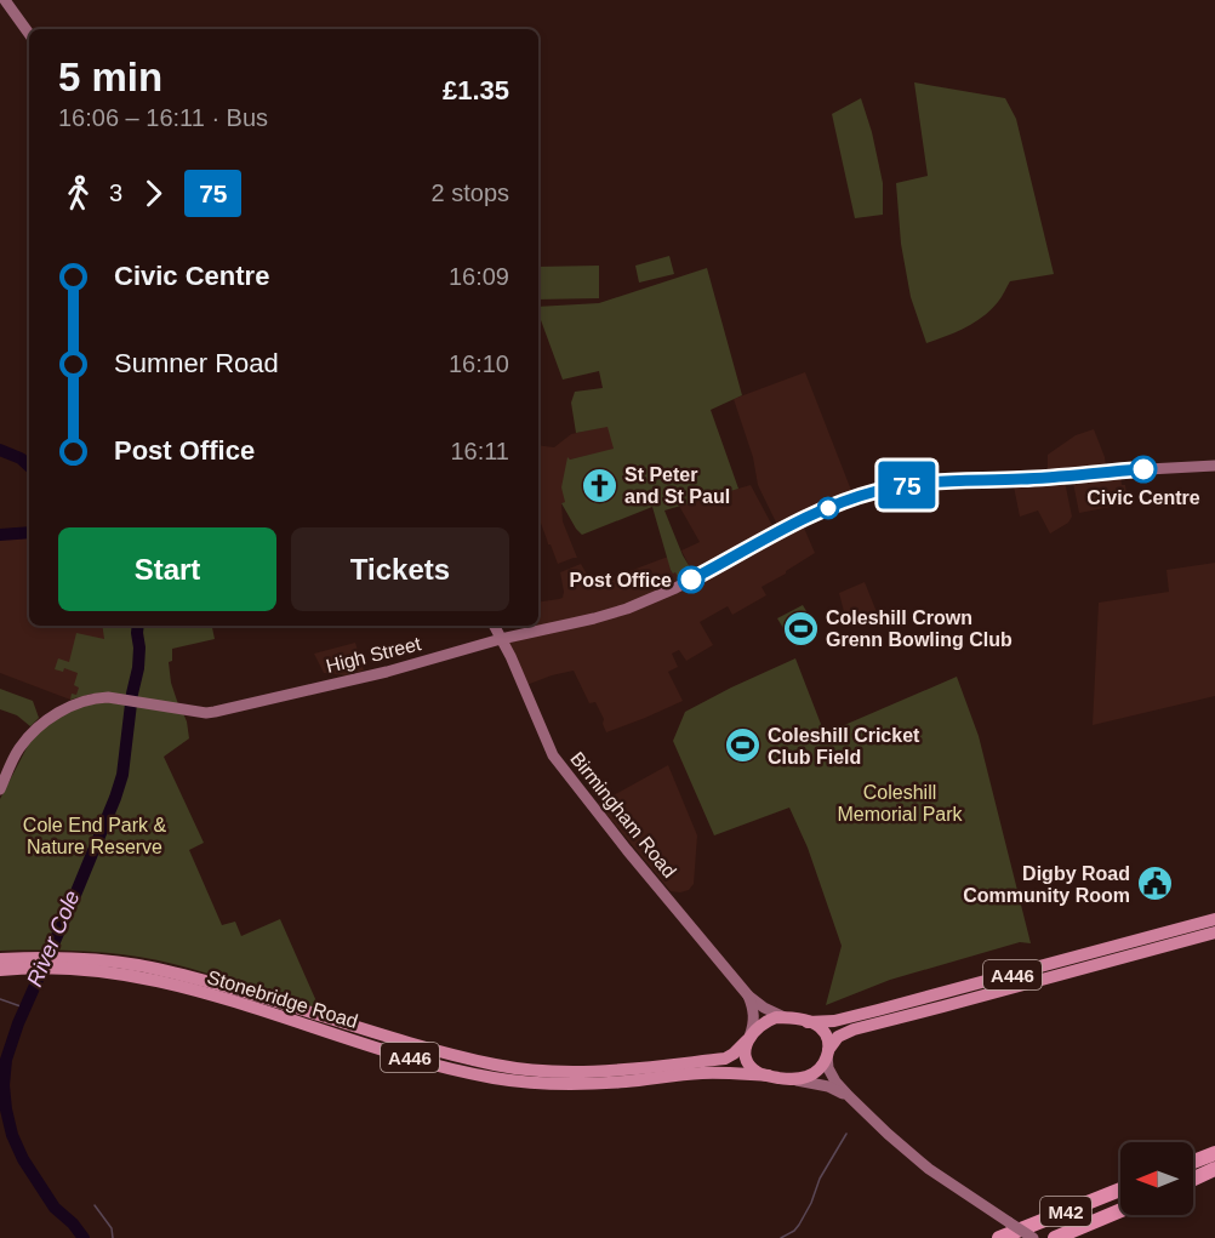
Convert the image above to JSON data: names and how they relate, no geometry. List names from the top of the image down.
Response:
{
  "streets": {
    "highway": ["A446", "Stonebridge Road", "M42"],
    "main road": ["High Street", "Birmingham Road"]
  },
  "crossings": [
    ["High Street", "Birmingham Road"],
    ["Birmingham Road", "A446"],
    ["Birmingham Road", "Stonebridge Road"],
    ["A446", "Stonebridge Road"]
  ],
  "water": ["River Cole"],
  "parks": ["Coleshill Memorial Park", "Cole End Park & Nature Reserve"],
  "places": {
    "other": ["Civic Centre", "Post Office"],
    "church": ["St Peter and St Paul"],
    "sports": ["Coleshill Crown Grenn Bowling Club", "Coleshill Cricket Club Field"],
    "public building": ["Digby Road Community Room"]
  },
  "lines": ["bus line 75"],
  "north": "left",
  "page": {
    "on_map": "75",
    "heading": ["5 min", "16:06 – 16:11 · Bus", "£1.35"],
    "legs": ["3", "75", "2 stops"],
    "list": [
      {
        "name": "Civic Centre",
        "value": "16:09"
      },
      {
        "name": "Sumner Road",
        "value": "16:10"
      },
      {
        "name": "Post Office",
        "value": "16:11"
      }
    ],
    "buttons": ["Start", "Tickets"]
  }
}
